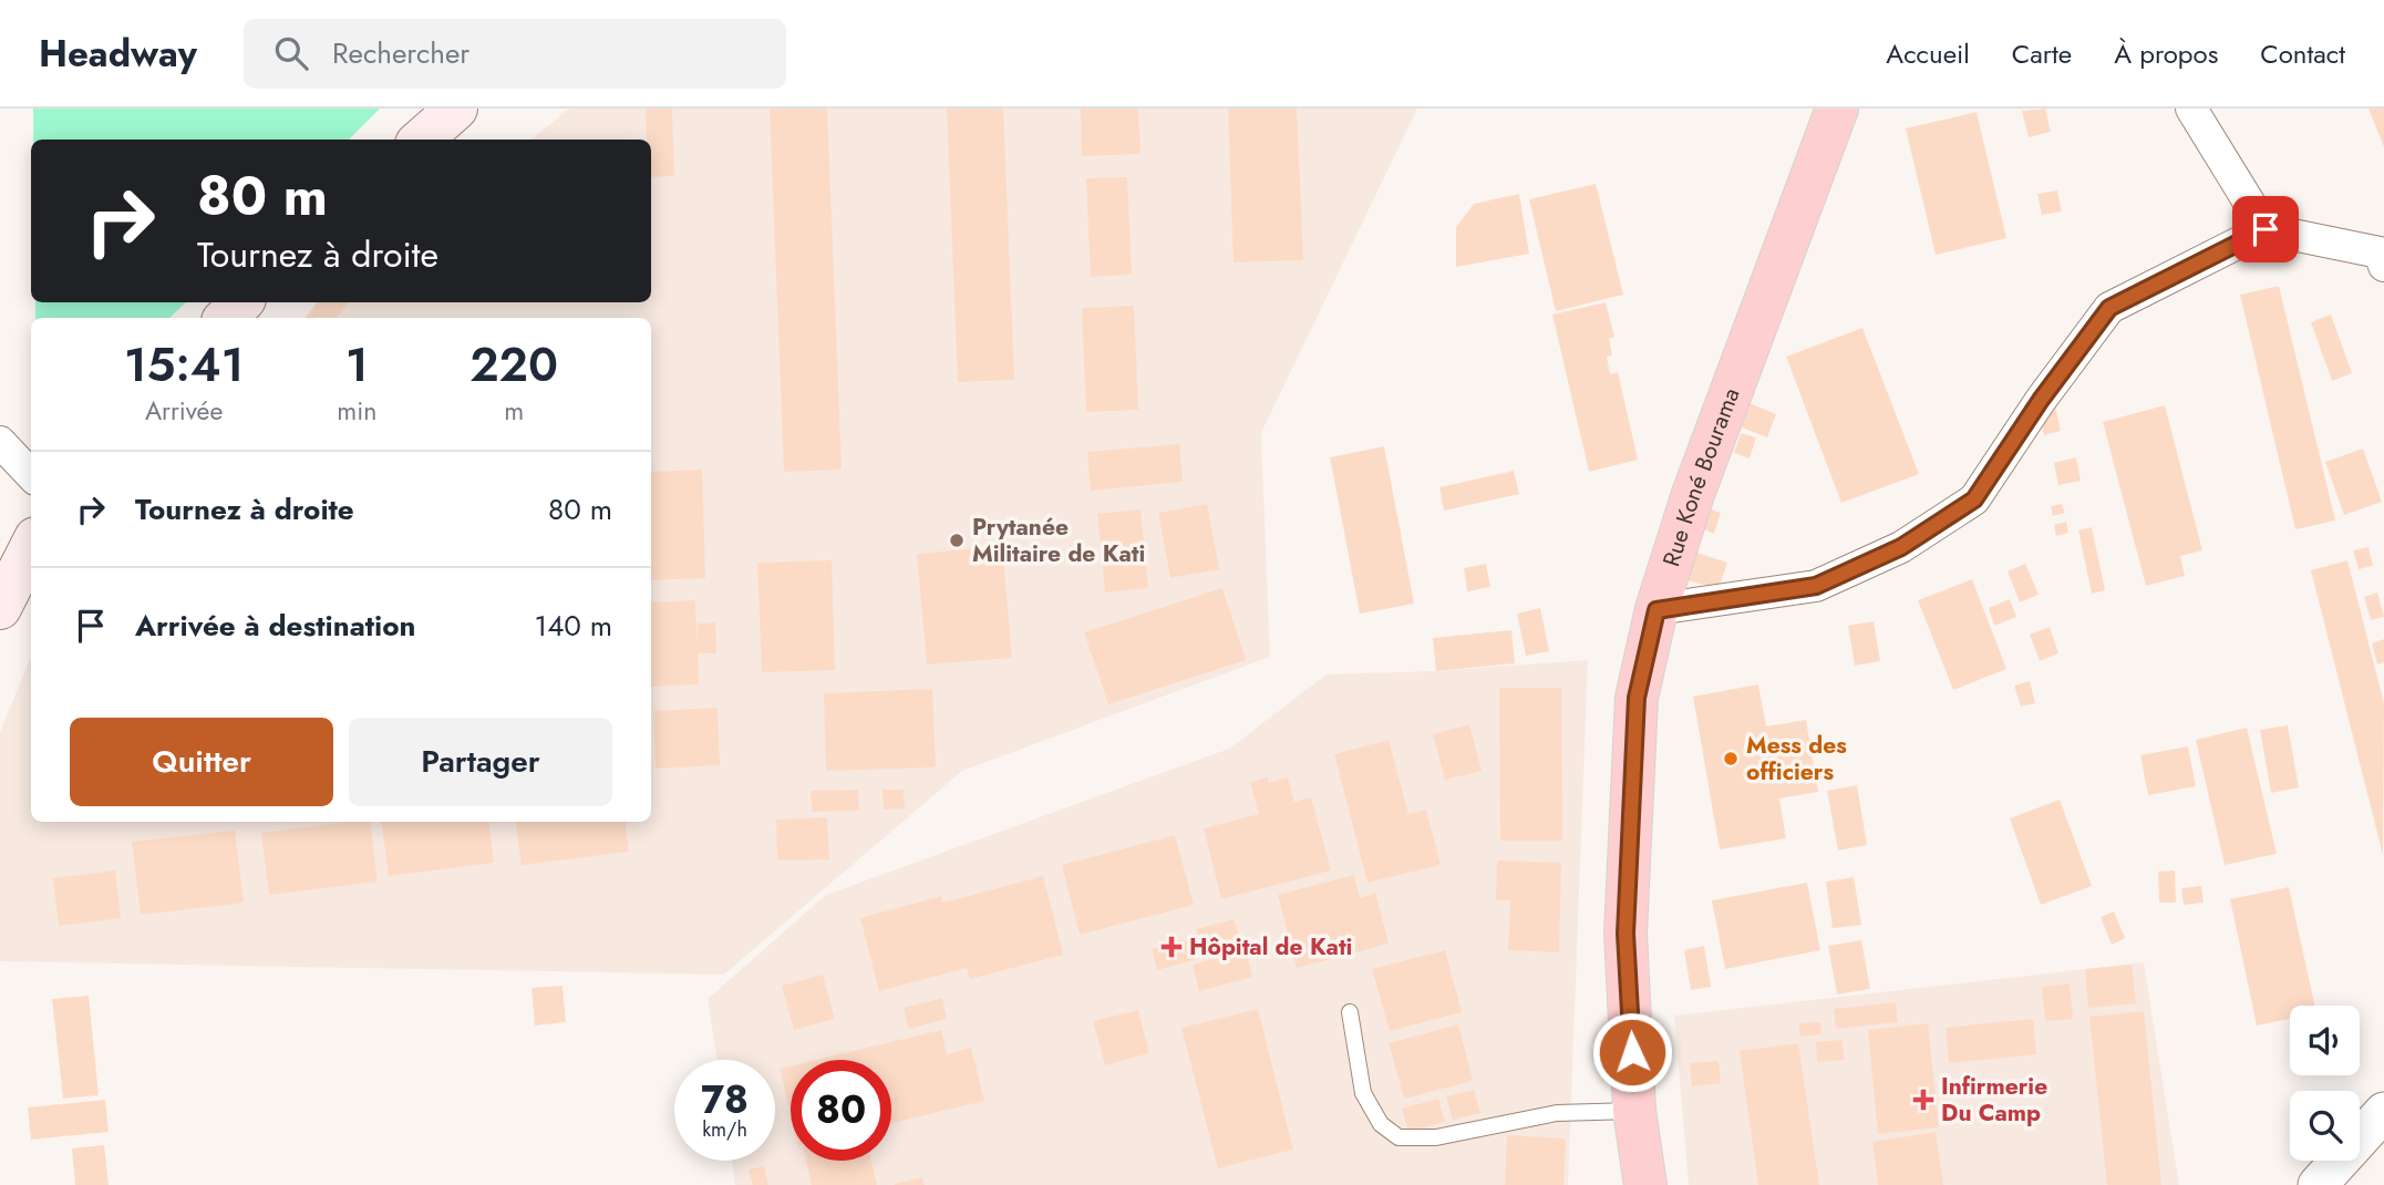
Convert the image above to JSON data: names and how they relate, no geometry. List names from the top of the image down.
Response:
{
  "streets": {
    "highway": ["Rue Koné Bourama"]
  },
  "places": {
    "other": ["Prytanée Militaire de Kati", "Mess des officiers"],
    "health": ["Hôpital de Kati", "Infirmerie Du Camp"]
  },
  "page": {
    "header": "Headway",
    "search": "Rechercher",
    "nav": [
      "Accueil",
      "Carte",
      "À propos",
      "Contact"
    ],
    "turn": ["80 m", "Tournez à droite"],
    "eta": [
      "15:41",
      "Arrivée",
      "1",
      "min",
      "220",
      "m"
    ],
    "list": [
      {
        "name": "Tournez à droite",
        "value": "80 m"
      },
      {
        "name": "Arrivée à destination",
        "value": "140 m"
      }
    ],
    "buttons": ["Quitter", "Partager"],
    "speed": "78 km/h",
    "limit": "80"
  }
}
